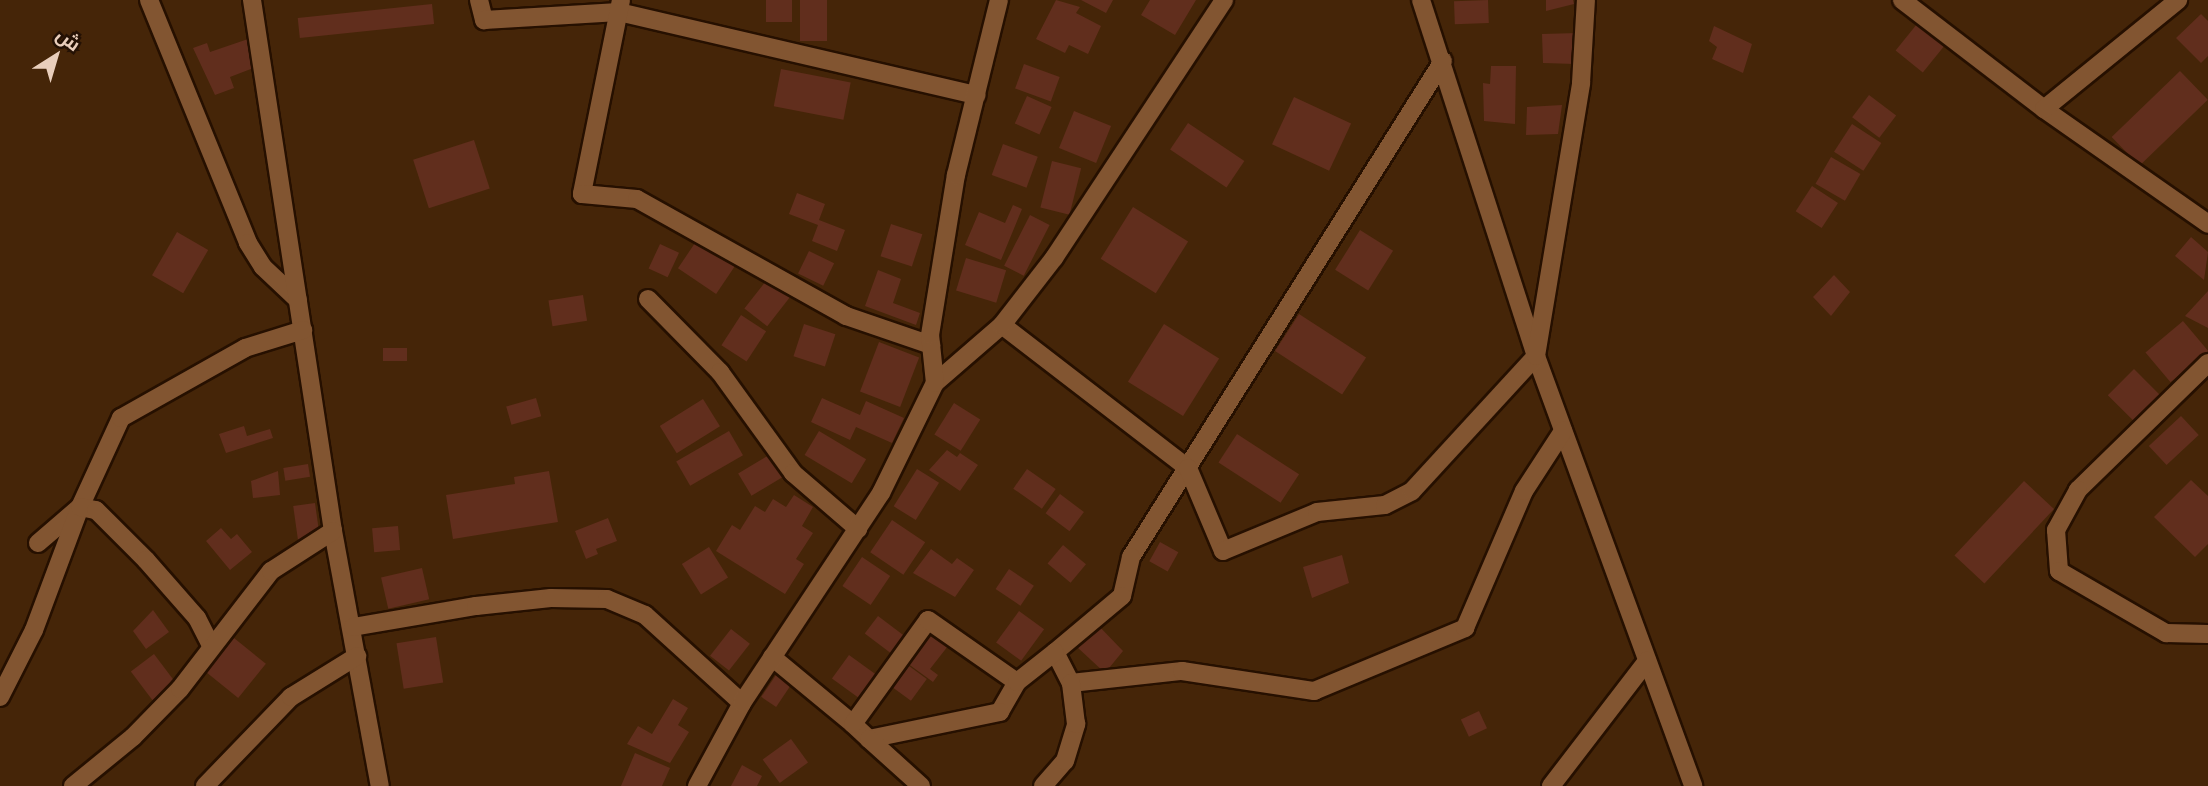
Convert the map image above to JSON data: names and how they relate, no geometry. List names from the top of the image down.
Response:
{
  "north": "top right"
}
